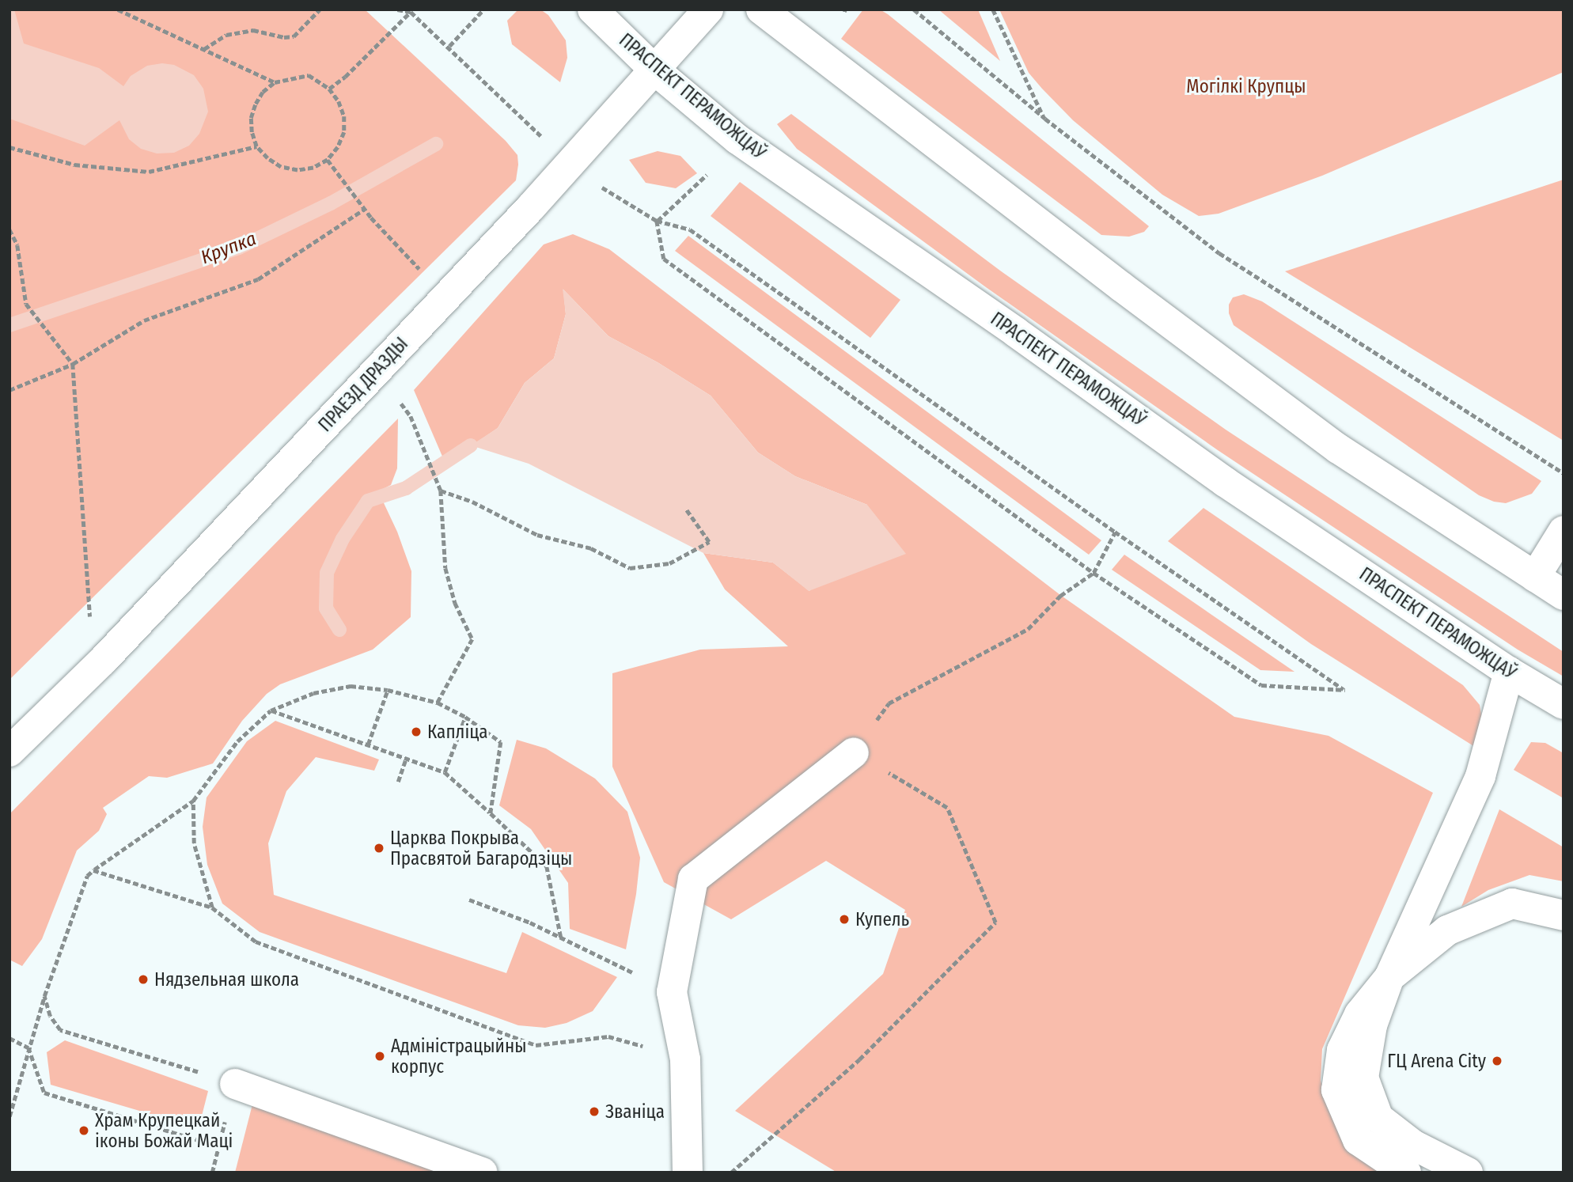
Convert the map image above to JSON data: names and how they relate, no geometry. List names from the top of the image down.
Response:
{
  "streets": {
    "main road": ["ПРАСПЕКТ ПЕРАМОЖЦАЎ", "ПРАЕЗД ДРАЗДЫ"]
  },
  "crossings": [
    ["ПРАСПЕКТ ПЕРАМОЖЦАЎ", "ПРАЕЗД ДРАЗДЫ"]
  ],
  "water": ["Крупка"],
  "parks": ["Могілкі Крупцы"],
  "places": [
    "Капліца",
    "Царква Покрыва Прасвятой Багародзіцы",
    "Купель",
    "Нядзельная школа",
    "Адміністрацыйны корпус",
    "ГЦ Arena City",
    "Званіца",
    "Храм Крупецкай іконы Божай Маці"
  ]
}
